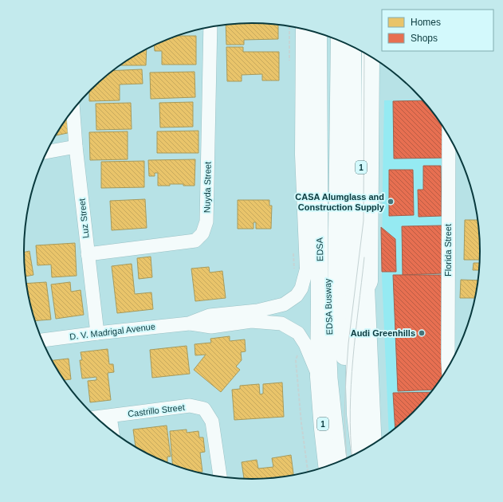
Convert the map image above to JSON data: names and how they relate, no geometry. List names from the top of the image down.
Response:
{
  "streets": {
    "highway": ["1", "EDSA"],
    "street": [
      "Nuyda Street",
      "Luz Street",
      "Florida Street",
      "EDSA Busway",
      "D. V. Madrigal Avenue",
      "Castrillo Street"
    ]
  },
  "crossings": [
    ["1", "EDSA"],
    ["1", "D. V. Madrigal Avenue"],
    ["Nuyda Street", "Luz Street"],
    ["Luz Street", "D. V. Madrigal Avenue"],
    ["EDSA", "EDSA Busway"],
    ["EDSA", "D. V. Madrigal Avenue"]
  ],
  "places": ["CASA Alumglass and Construction Supply", "Audi Greenhills"],
  "legend": ["Homes", "Shops"]
}
